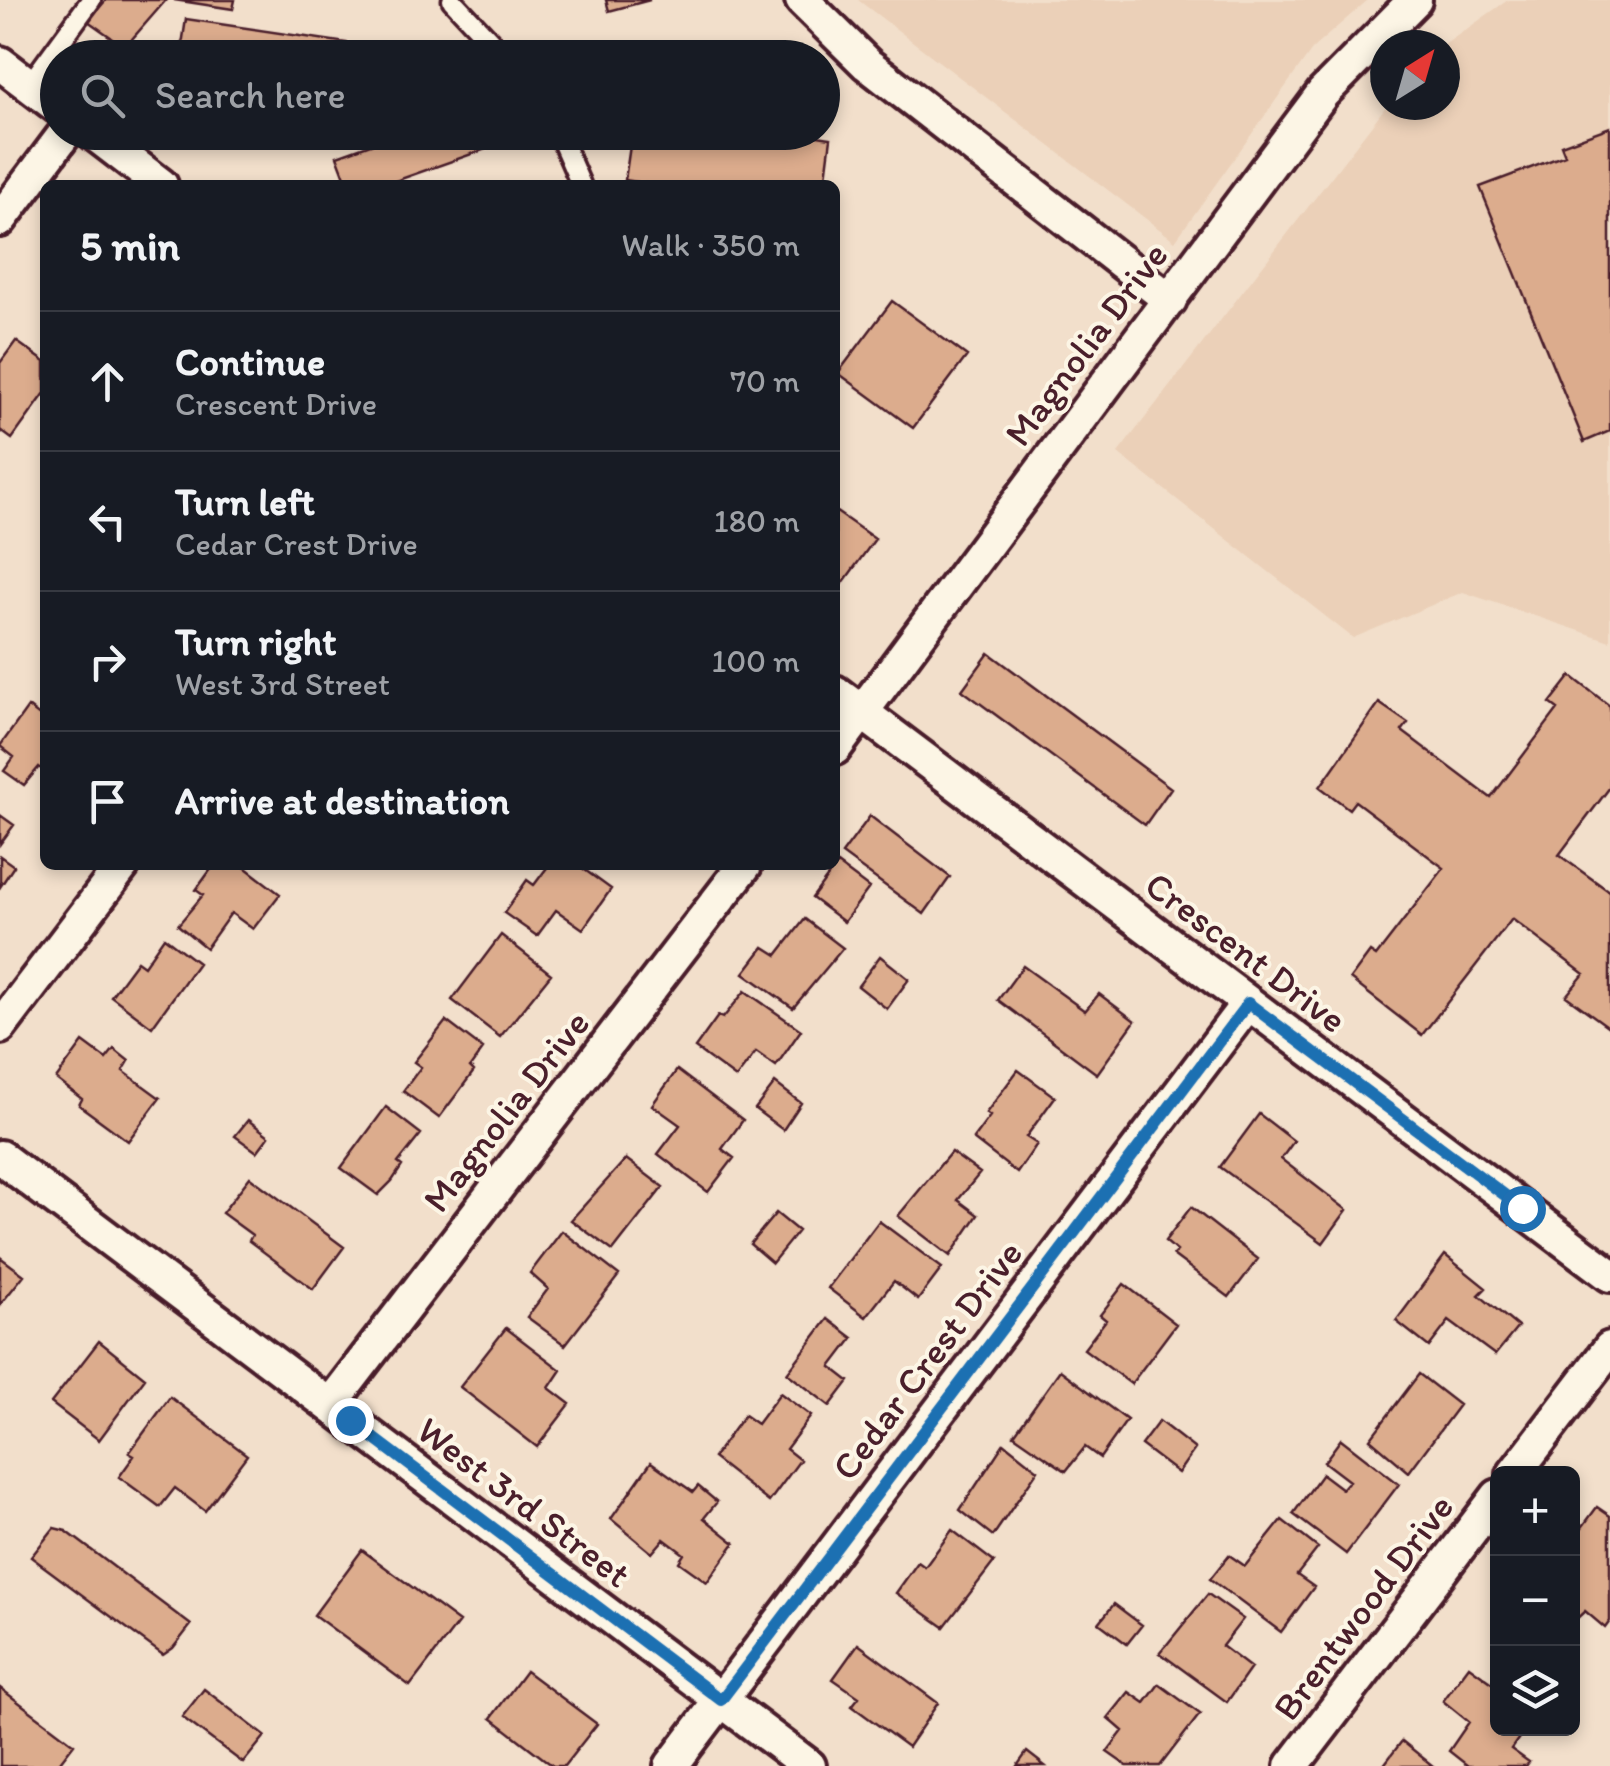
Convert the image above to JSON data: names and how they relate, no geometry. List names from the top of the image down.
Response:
{
  "streets": {
    "street": [
      "Magnolia Drive",
      "Crescent Drive",
      "Cedar Crest Drive",
      "West 3rd Street",
      "Brentwood Drive"
    ]
  },
  "crossings": [
    ["Magnolia Drive", "Crescent Drive"],
    ["Magnolia Drive", "West 3rd Street"],
    ["Crescent Drive", "Cedar Crest Drive"],
    ["Cedar Crest Drive", "West 3rd Street"]
  ],
  "north": "top right",
  "page": {
    "search": "Search here",
    "heading": ["5 min", "Walk · 350 m"],
    "list": [
      ["Continue", "Crescent Drive", "70 m"],
      ["Turn left", "Cedar Crest Drive", "180 m"],
      ["Turn right", "West 3rd Street", "100 m"],
      "Arrive at destination"
    ],
    "map_buttons": ["+", "−"]
  }
}
